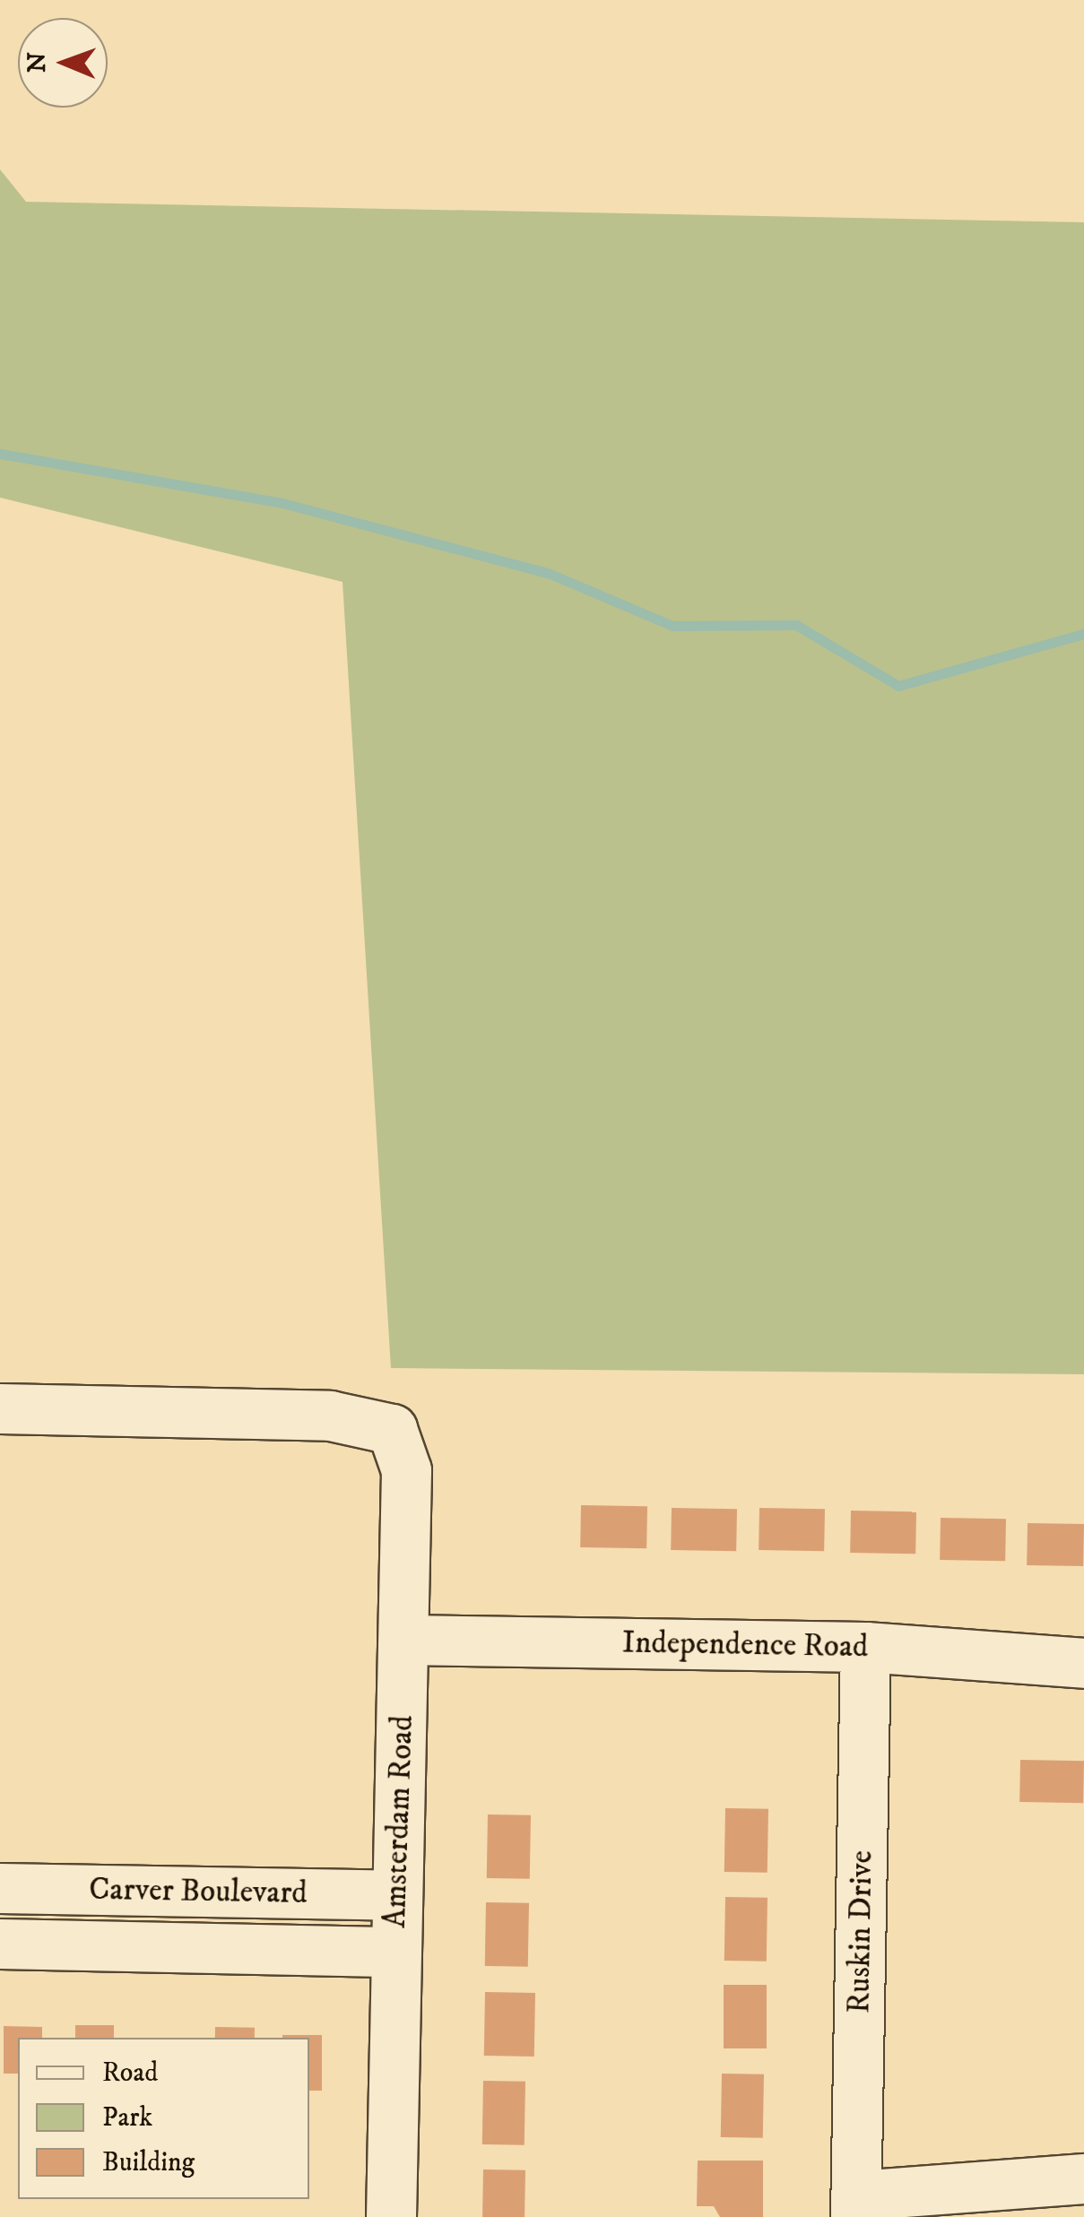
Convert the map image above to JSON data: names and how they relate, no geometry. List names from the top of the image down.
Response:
{
  "streets": {
    "street": [
      "Independence Road",
      "Amsterdam Road",
      "Carver Boulevard",
      "Ruskin Drive"
    ]
  },
  "crossings": [
    ["Independence Road", "Amsterdam Road"],
    ["Independence Road", "Ruskin Drive"],
    ["Amsterdam Road", "Carver Boulevard"]
  ],
  "legend": ["Road", "Park", "Building"],
  "north": "left"
}
